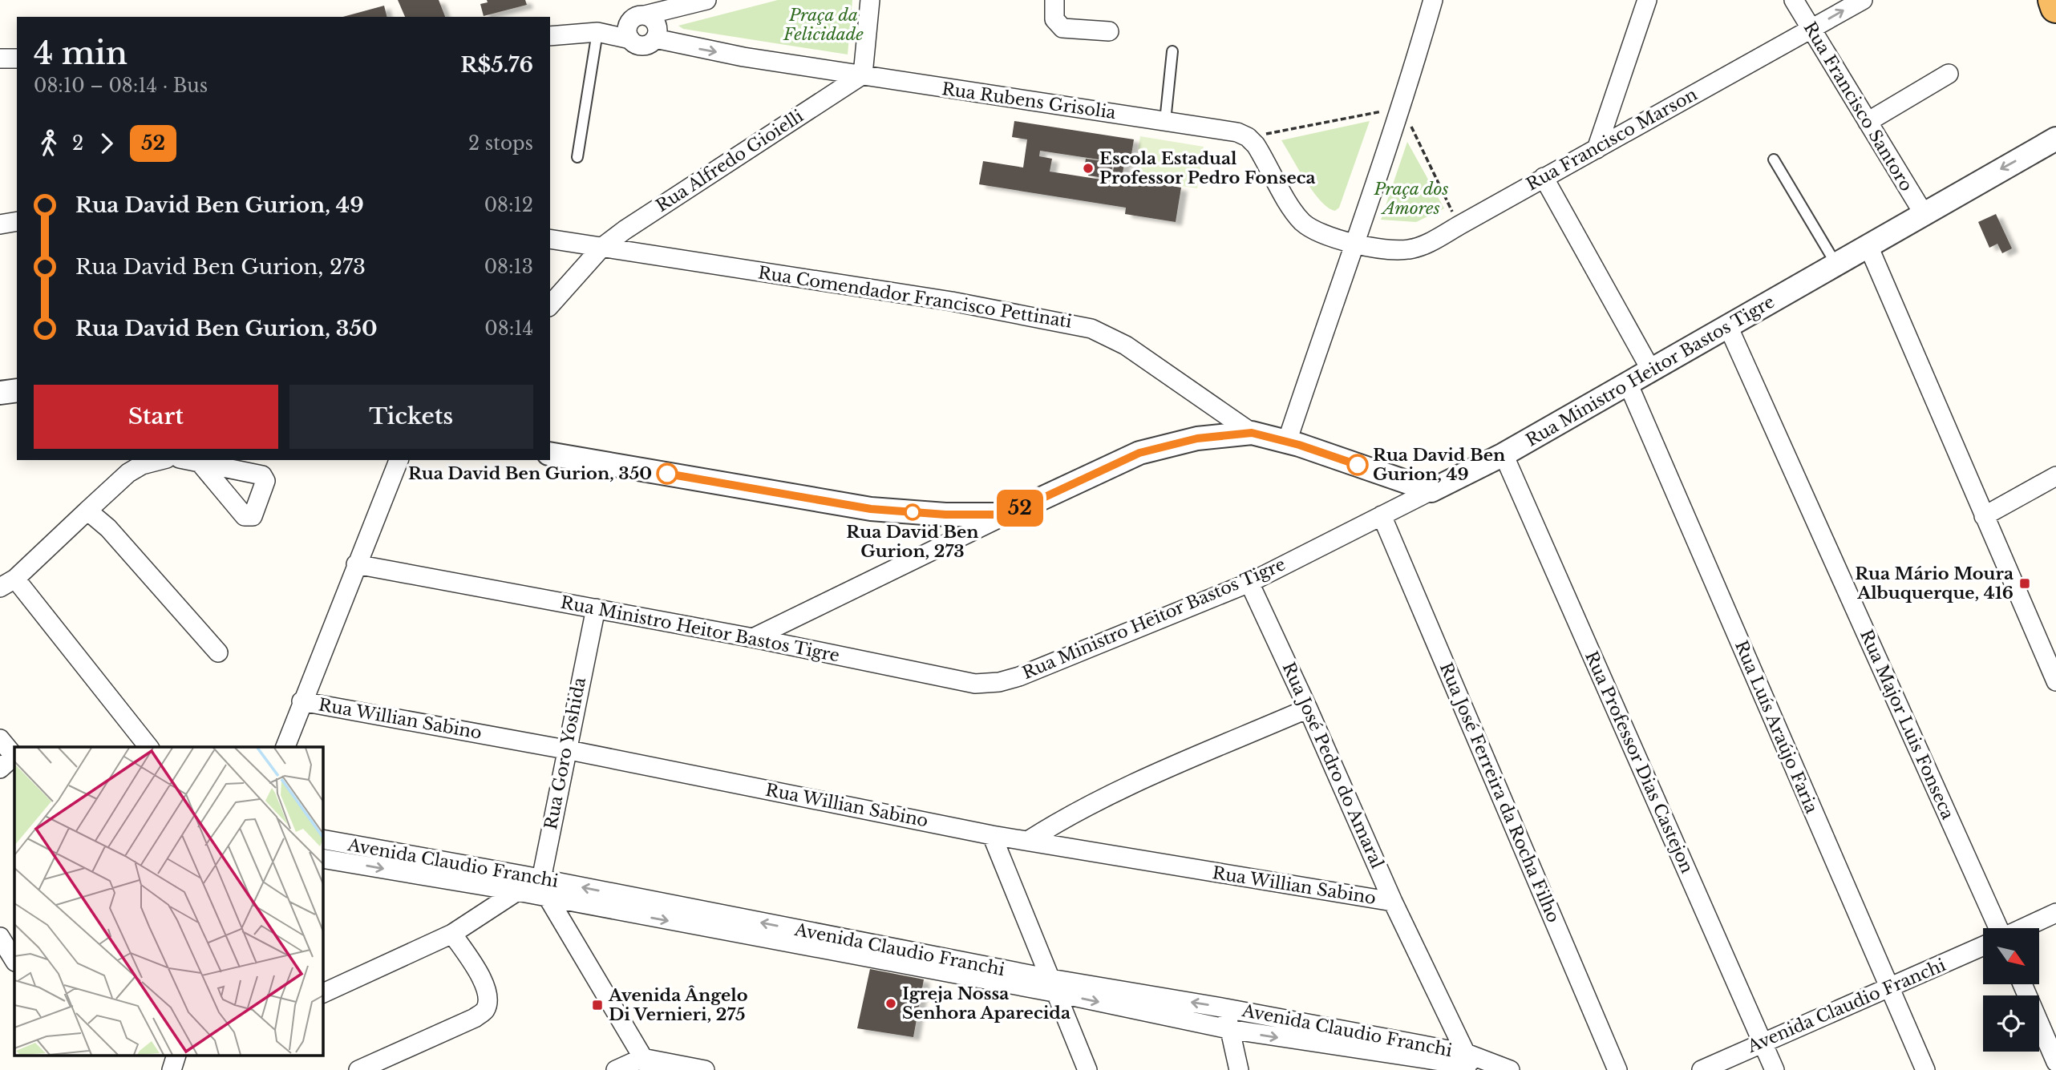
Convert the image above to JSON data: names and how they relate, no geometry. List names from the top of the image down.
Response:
{
  "streets": {
    "street": [
      "Rua Rubens Grisolia",
      "Rua Francisco Santoro",
      "Rua Francisco Marson",
      "Rua Alfredo Gioielli",
      "Rua Comendador Francisco Pettinati",
      "Rua Ministro Heitor Bastos Tigre",
      "Rua Willian Sabino",
      "Rua Major Luis Fonseca",
      "Rua Luís Araújo Faria",
      "Rua Goro Yoshida",
      "Rua Professor Dias Castejon",
      "Rua José Pedro do Amaral",
      "Rua José Ferreira da Rocha Filho",
      "Avenida Claudio Franchi"
    ]
  },
  "crossings": [
    ["Rua Rubens Grisolia", "Rua Alfredo Gioielli"],
    ["Rua Francisco Santoro", "Rua Francisco Marson"],
    ["Rua Francisco Santoro", "Rua Ministro Heitor Bastos Tigre"],
    ["Rua Alfredo Gioielli", "Rua Comendador Francisco Pettinati"],
    ["Rua Ministro Heitor Bastos Tigre", "Rua Major Luis Fonseca"],
    ["Rua Ministro Heitor Bastos Tigre", "Rua Luís Araújo Faria"],
    ["Rua Ministro Heitor Bastos Tigre", "Rua Goro Yoshida"],
    ["Rua Ministro Heitor Bastos Tigre", "Rua Professor Dias Castejon"],
    ["Rua Ministro Heitor Bastos Tigre", "Rua José Pedro do Amaral"],
    ["Rua Ministro Heitor Bastos Tigre", "Rua José Ferreira da Rocha Filho"],
    ["Rua Willian Sabino", "Rua Goro Yoshida"],
    ["Rua Willian Sabino", "Rua José Pedro do Amaral"],
    ["Rua Luís Araújo Faria", "Avenida Claudio Franchi"],
    ["Rua Goro Yoshida", "Avenida Claudio Franchi"],
    ["Rua Professor Dias Castejon", "Avenida Claudio Franchi"],
    ["Rua José Pedro do Amaral", "Avenida Claudio Franchi"]
  ],
  "one_way": ["Rua Rubens Grisolia"],
  "parks": ["Praça da Felicidade", "Praça dos Amores"],
  "places": {
    "other": [
      "Escola Estadual Professor Pedro Fonseca",
      "Rua David Ben Gurion, 49",
      "Rua David Ben Gurion, 350",
      "Rua David Ben Gurion, 273",
      "Igreja Nossa Senhora Aparecida"
    ],
    "transit": ["Rua Mário Moura Albuquerque, 416", "Avenida Ângelo Di Vernieri, 275"]
  },
  "lines": ["bus line 52"],
  "north": "bottom right",
  "page": {
    "on_map": "52",
    "heading": ["4 min", "08:10 – 08:14 · Bus", "R$5.76"],
    "legs": ["2", "52", "2 stops"],
    "list": [
      {
        "name": "Rua David Ben Gurion, 49",
        "value": "08:12"
      },
      {
        "name": "Rua David Ben Gurion, 273",
        "value": "08:13"
      },
      {
        "name": "Rua David Ben Gurion, 350",
        "value": "08:14"
      }
    ],
    "buttons": ["Start", "Tickets"]
  }
}
